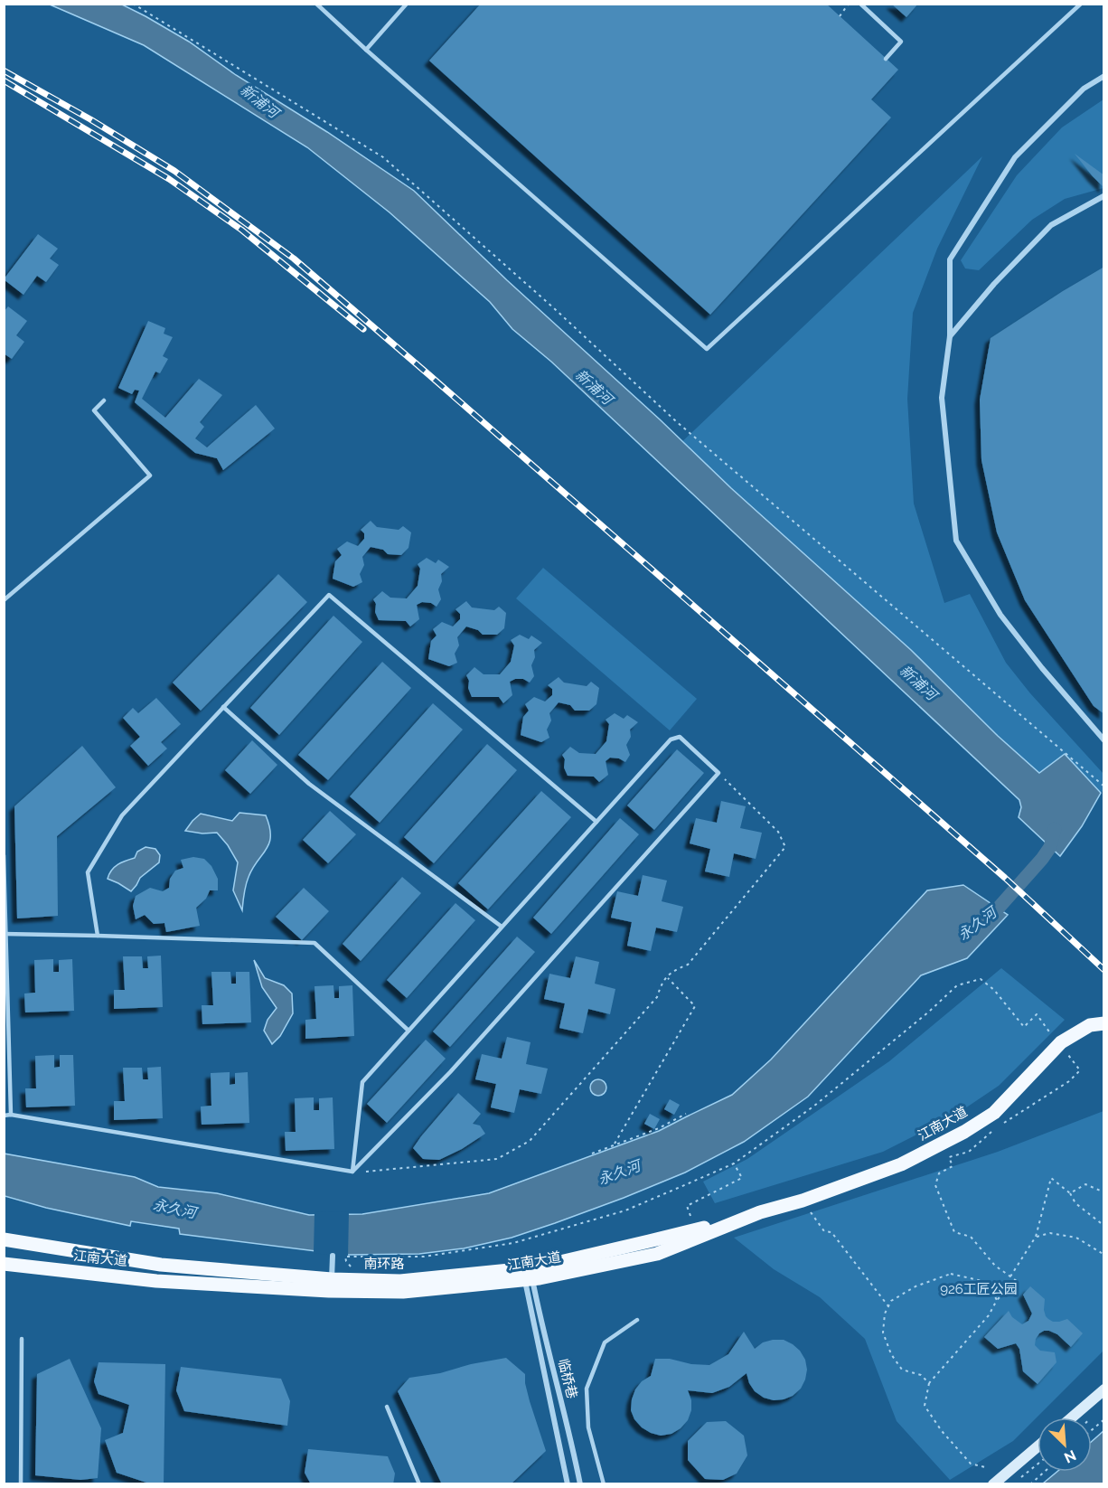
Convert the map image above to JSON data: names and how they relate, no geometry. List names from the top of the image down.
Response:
{
  "streets": {
    "main road": ["江南大道", "南环路"],
    "street": ["临桥巷"]
  },
  "crossings": [
    ["江南大道", "南环路"],
    ["江南大道", "临桥巷"]
  ],
  "water": ["新浦河", "永久河"],
  "parks": ["926工匠公园"],
  "north": "bottom right"
}
